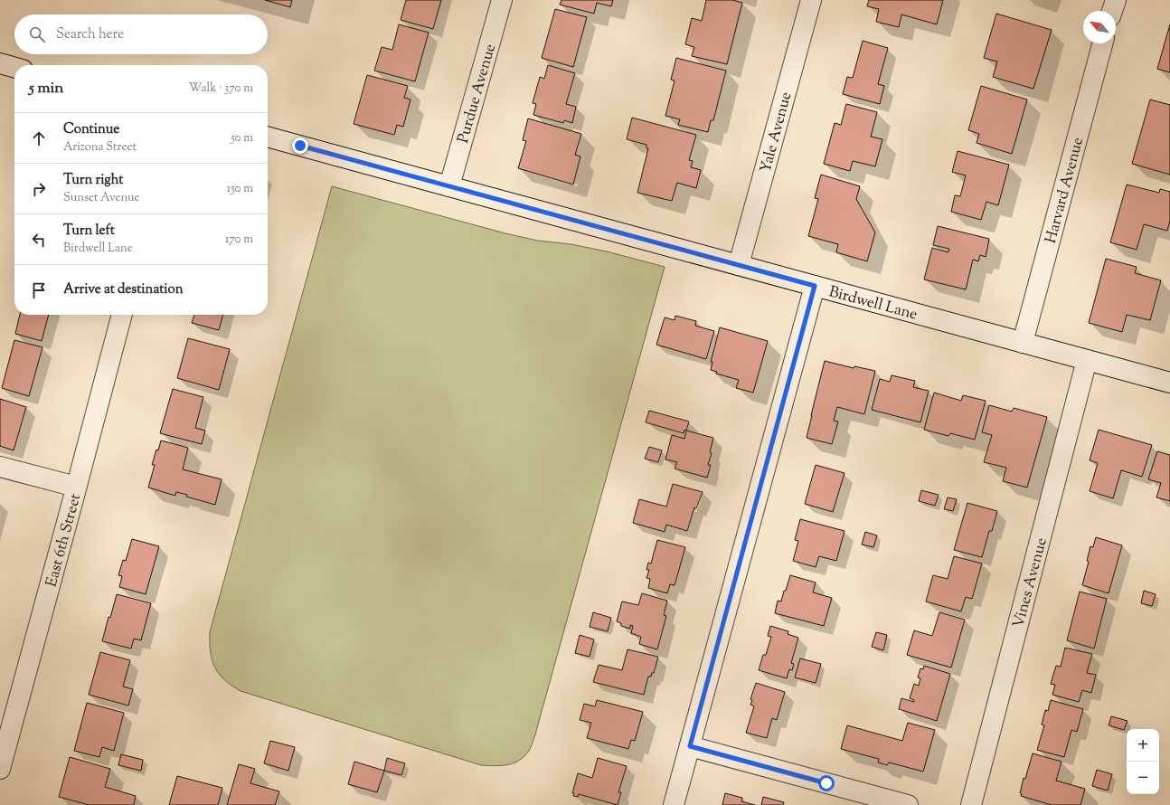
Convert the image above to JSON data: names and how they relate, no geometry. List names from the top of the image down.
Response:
{
  "streets": {
    "street": [
      "Purdue Avenue",
      "Yale Avenue",
      "Harvard Avenue",
      "Birdwell Lane",
      "East 6th Street",
      "Vines Avenue"
    ]
  },
  "crossings": [
    ["Purdue Avenue", "Birdwell Lane"],
    ["Yale Avenue", "Birdwell Lane"],
    ["Harvard Avenue", "Birdwell Lane"],
    ["Birdwell Lane", "Vines Avenue"]
  ],
  "north": "top left",
  "page": {
    "search": "Search here",
    "heading": ["5 min", "Walk · 370 m"],
    "list": [
      ["Continue", "Arizona Street", "50 m"],
      ["Turn right", "Sunset Avenue", "150 m"],
      ["Turn left", "Birdwell Lane", "170 m"],
      "Arrive at destination"
    ],
    "map_buttons": ["+", "−"]
  }
}
